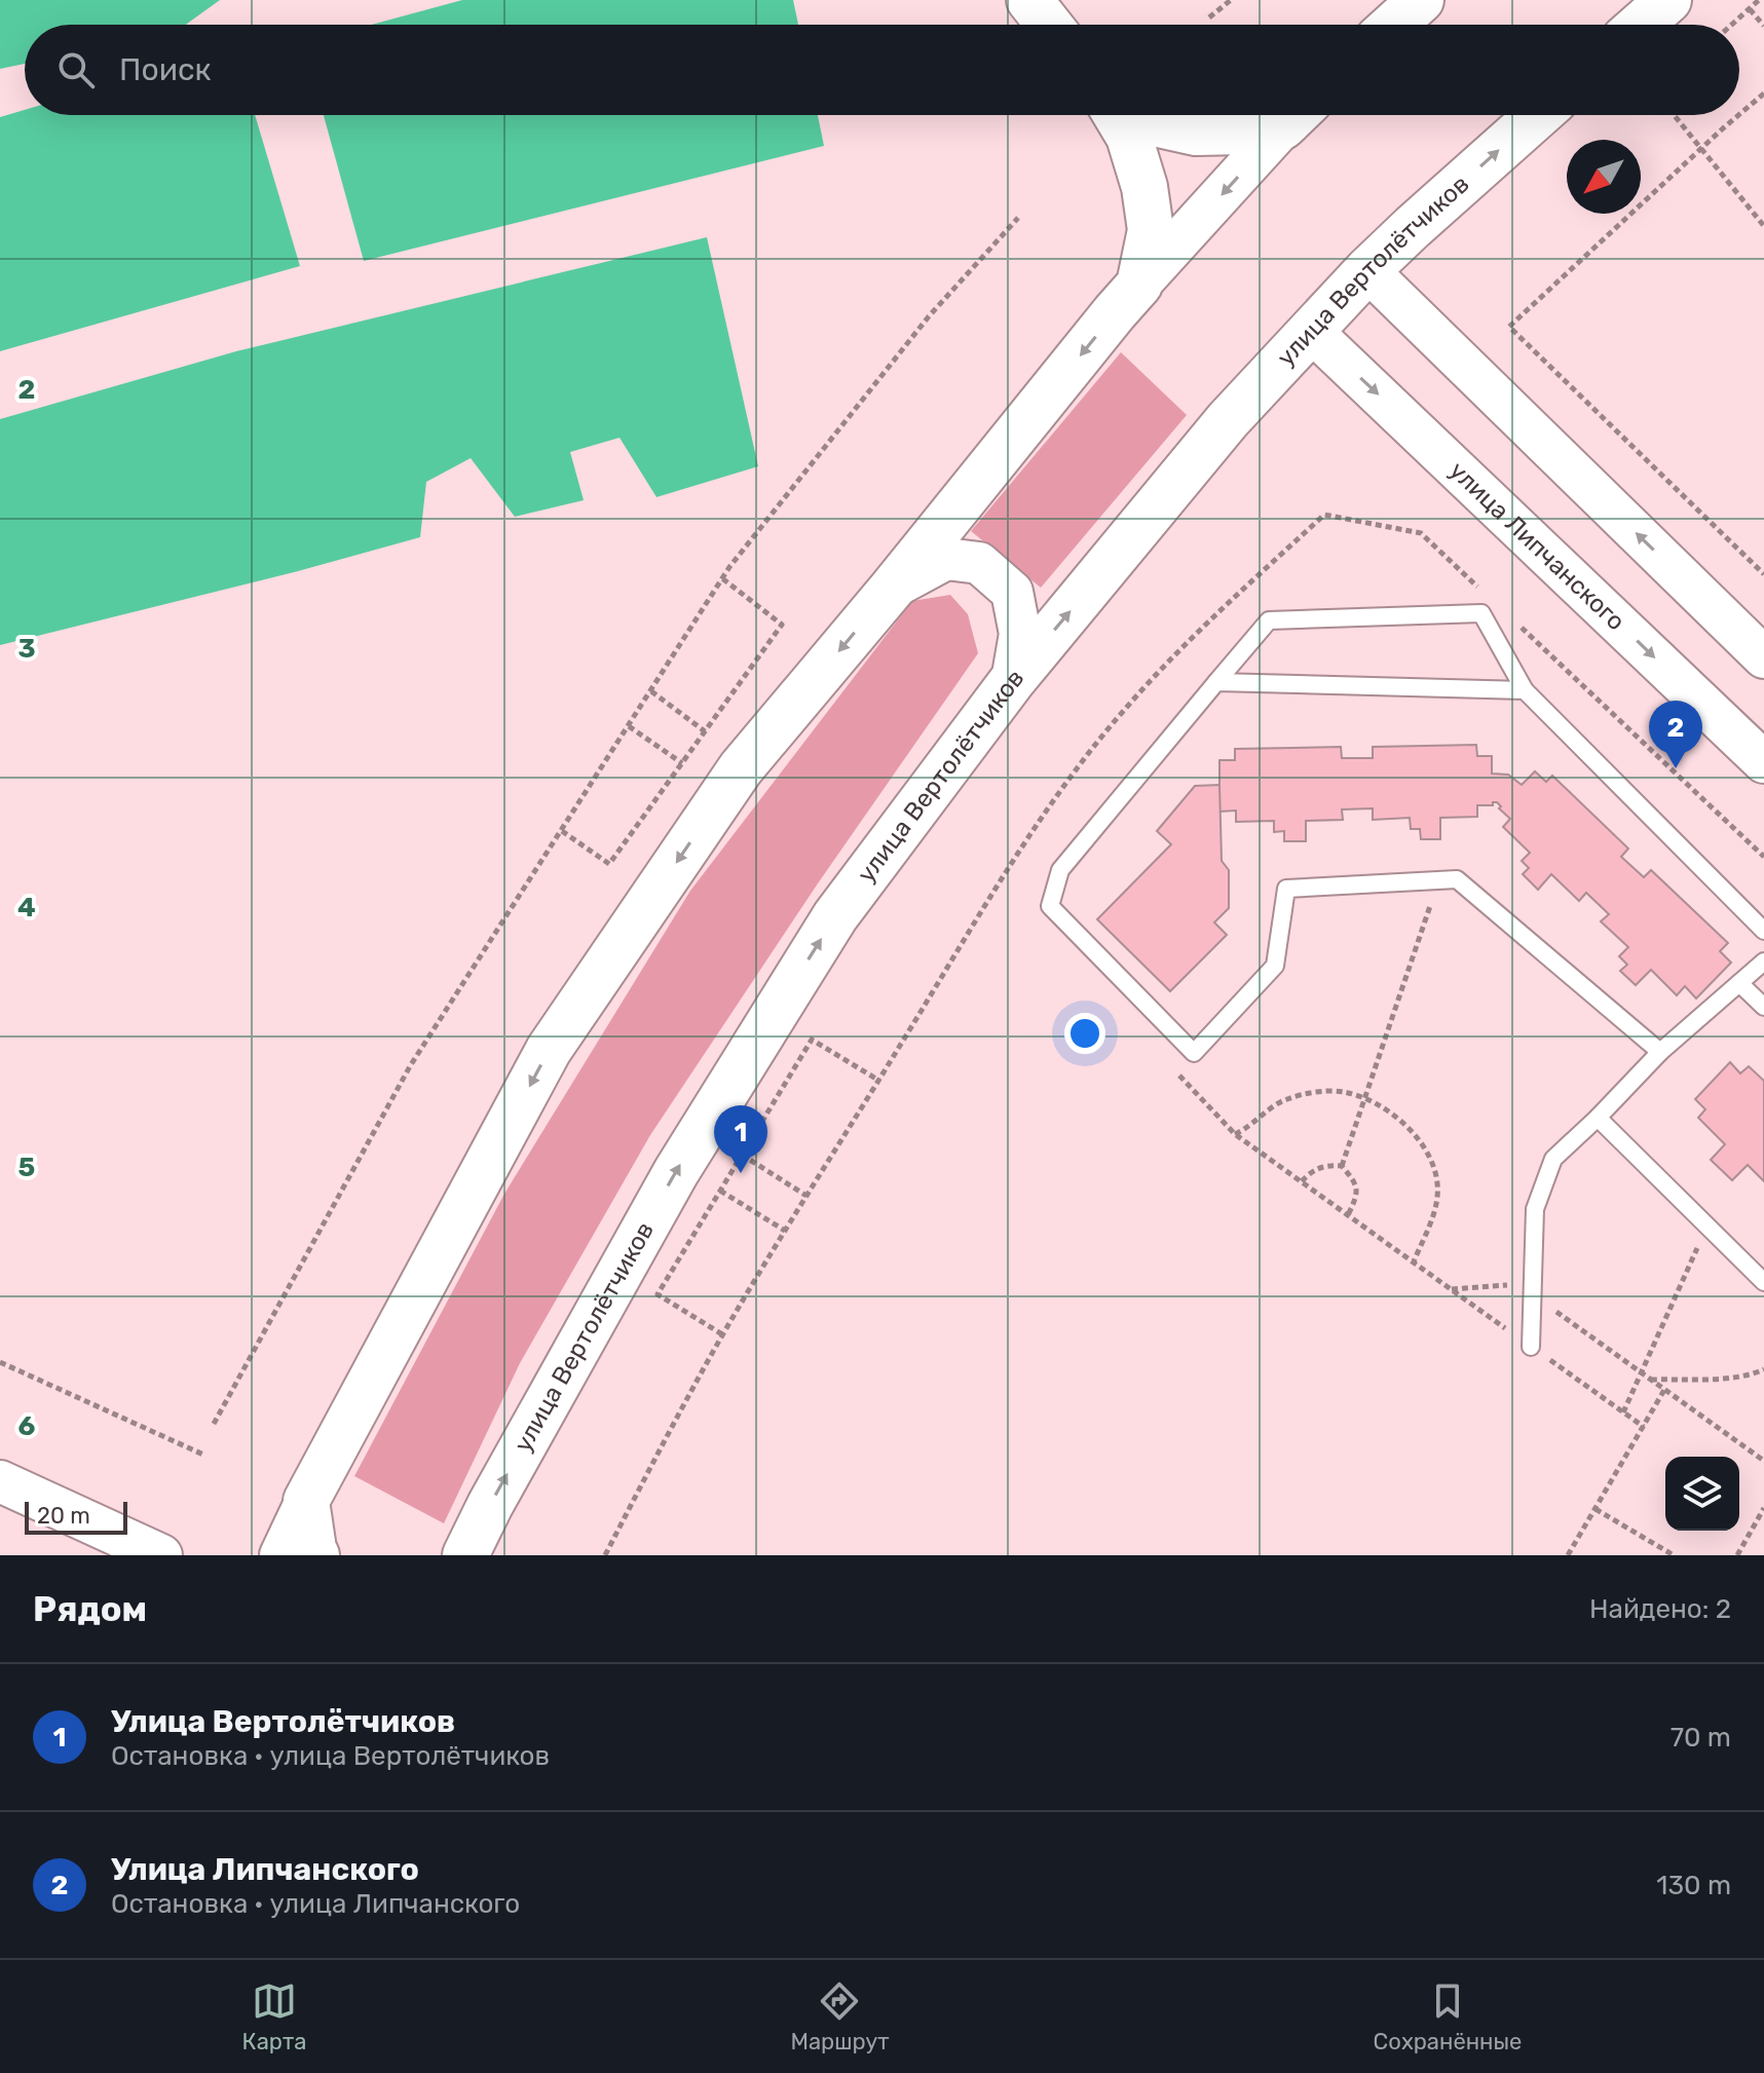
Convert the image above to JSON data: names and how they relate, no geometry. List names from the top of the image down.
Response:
{
  "streets": {
    "main road": ["улица Вертолётчиков"],
    "street": ["улица Липчанского"]
  },
  "crossings": [
    ["улица Вертолётчиков", "улица Липчанского"]
  ],
  "scale_bar": "20 m",
  "north": "bottom left",
  "page": {
    "search": "Поиск",
    "pins": ["2", "1"],
    "scale": "20 m",
    "heading": ["Рядом", "Найдено: 2"],
    "list": [
      {
        "mark": "1",
        "name": "Улица Вертолётчиков",
        "note": "Остановка · улица Вертолётчиков",
        "value": "70 m"
      },
      {
        "mark": "2",
        "name": "Улица Липчанского",
        "note": "Остановка · улица Липчанского",
        "value": "130 m"
      }
    ],
    "nav": ["Карта", "Маршрут", "Сохранённые"]
  },
  "grid": {
    "rows": [
      "2",
      "3",
      "4",
      "5",
      "6"
    ]
  }
}
